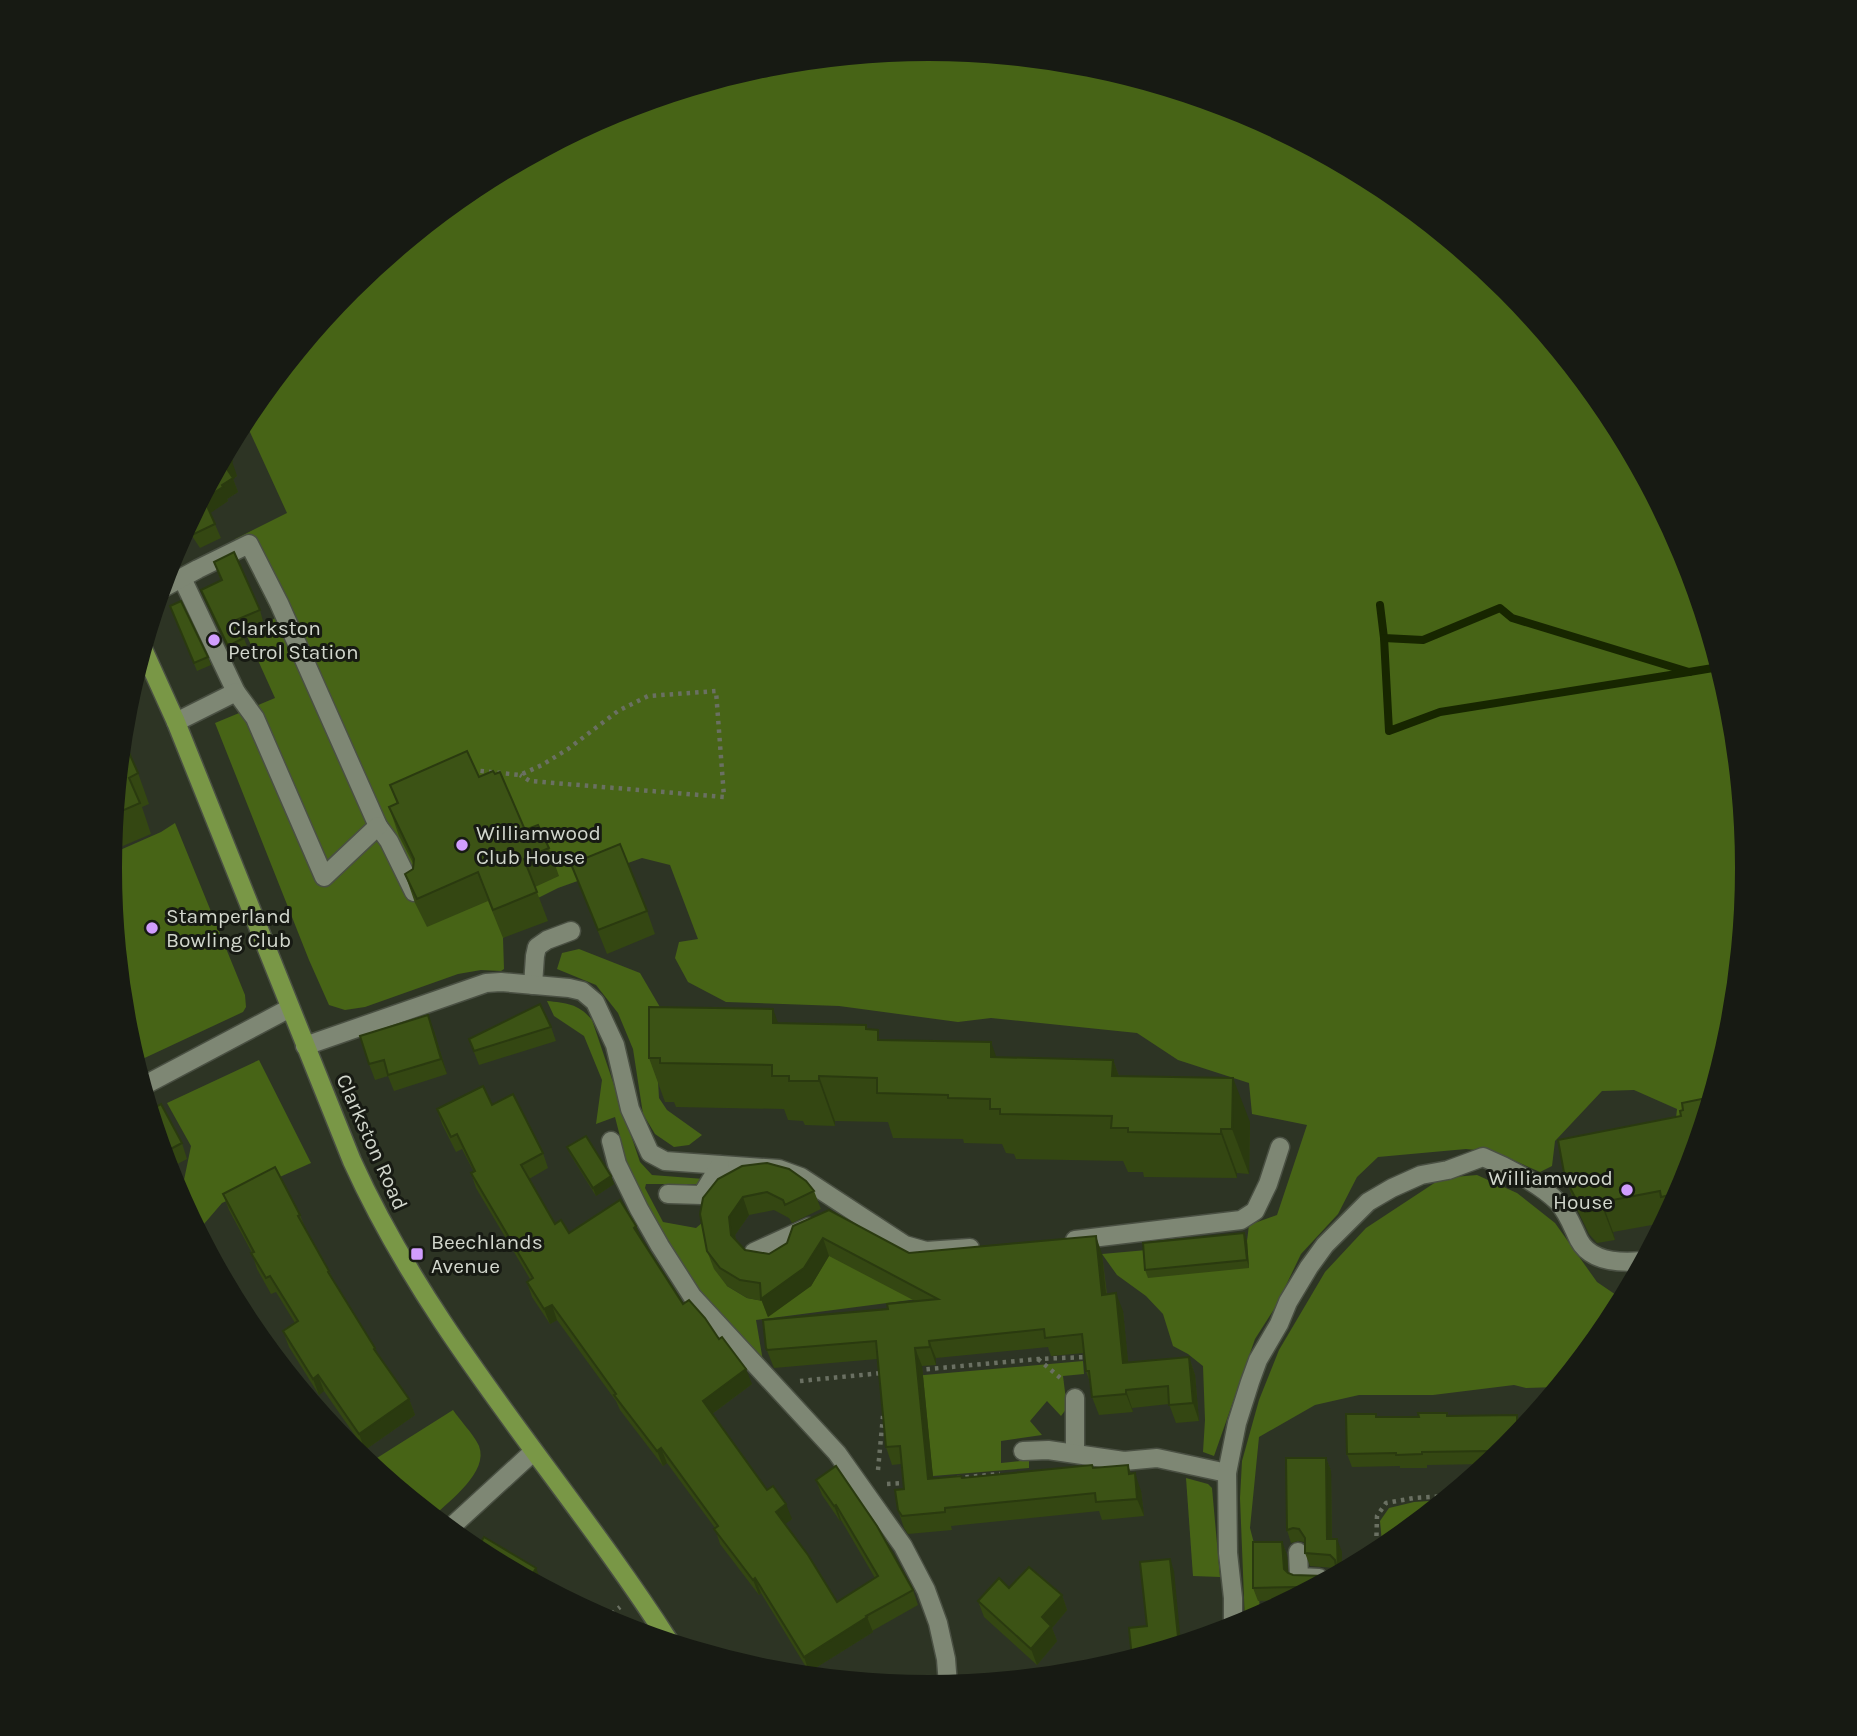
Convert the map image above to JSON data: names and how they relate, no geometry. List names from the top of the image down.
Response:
{
  "streets": {
    "main road": ["Clarkston Road"]
  },
  "places": {
    "other": [
      "Clarkston Petrol Station",
      "Williamwood Club House",
      "Stamperland Bowling Club",
      "Williamwood House"
    ],
    "transit": ["Beechlands Avenue"]
  }
}
